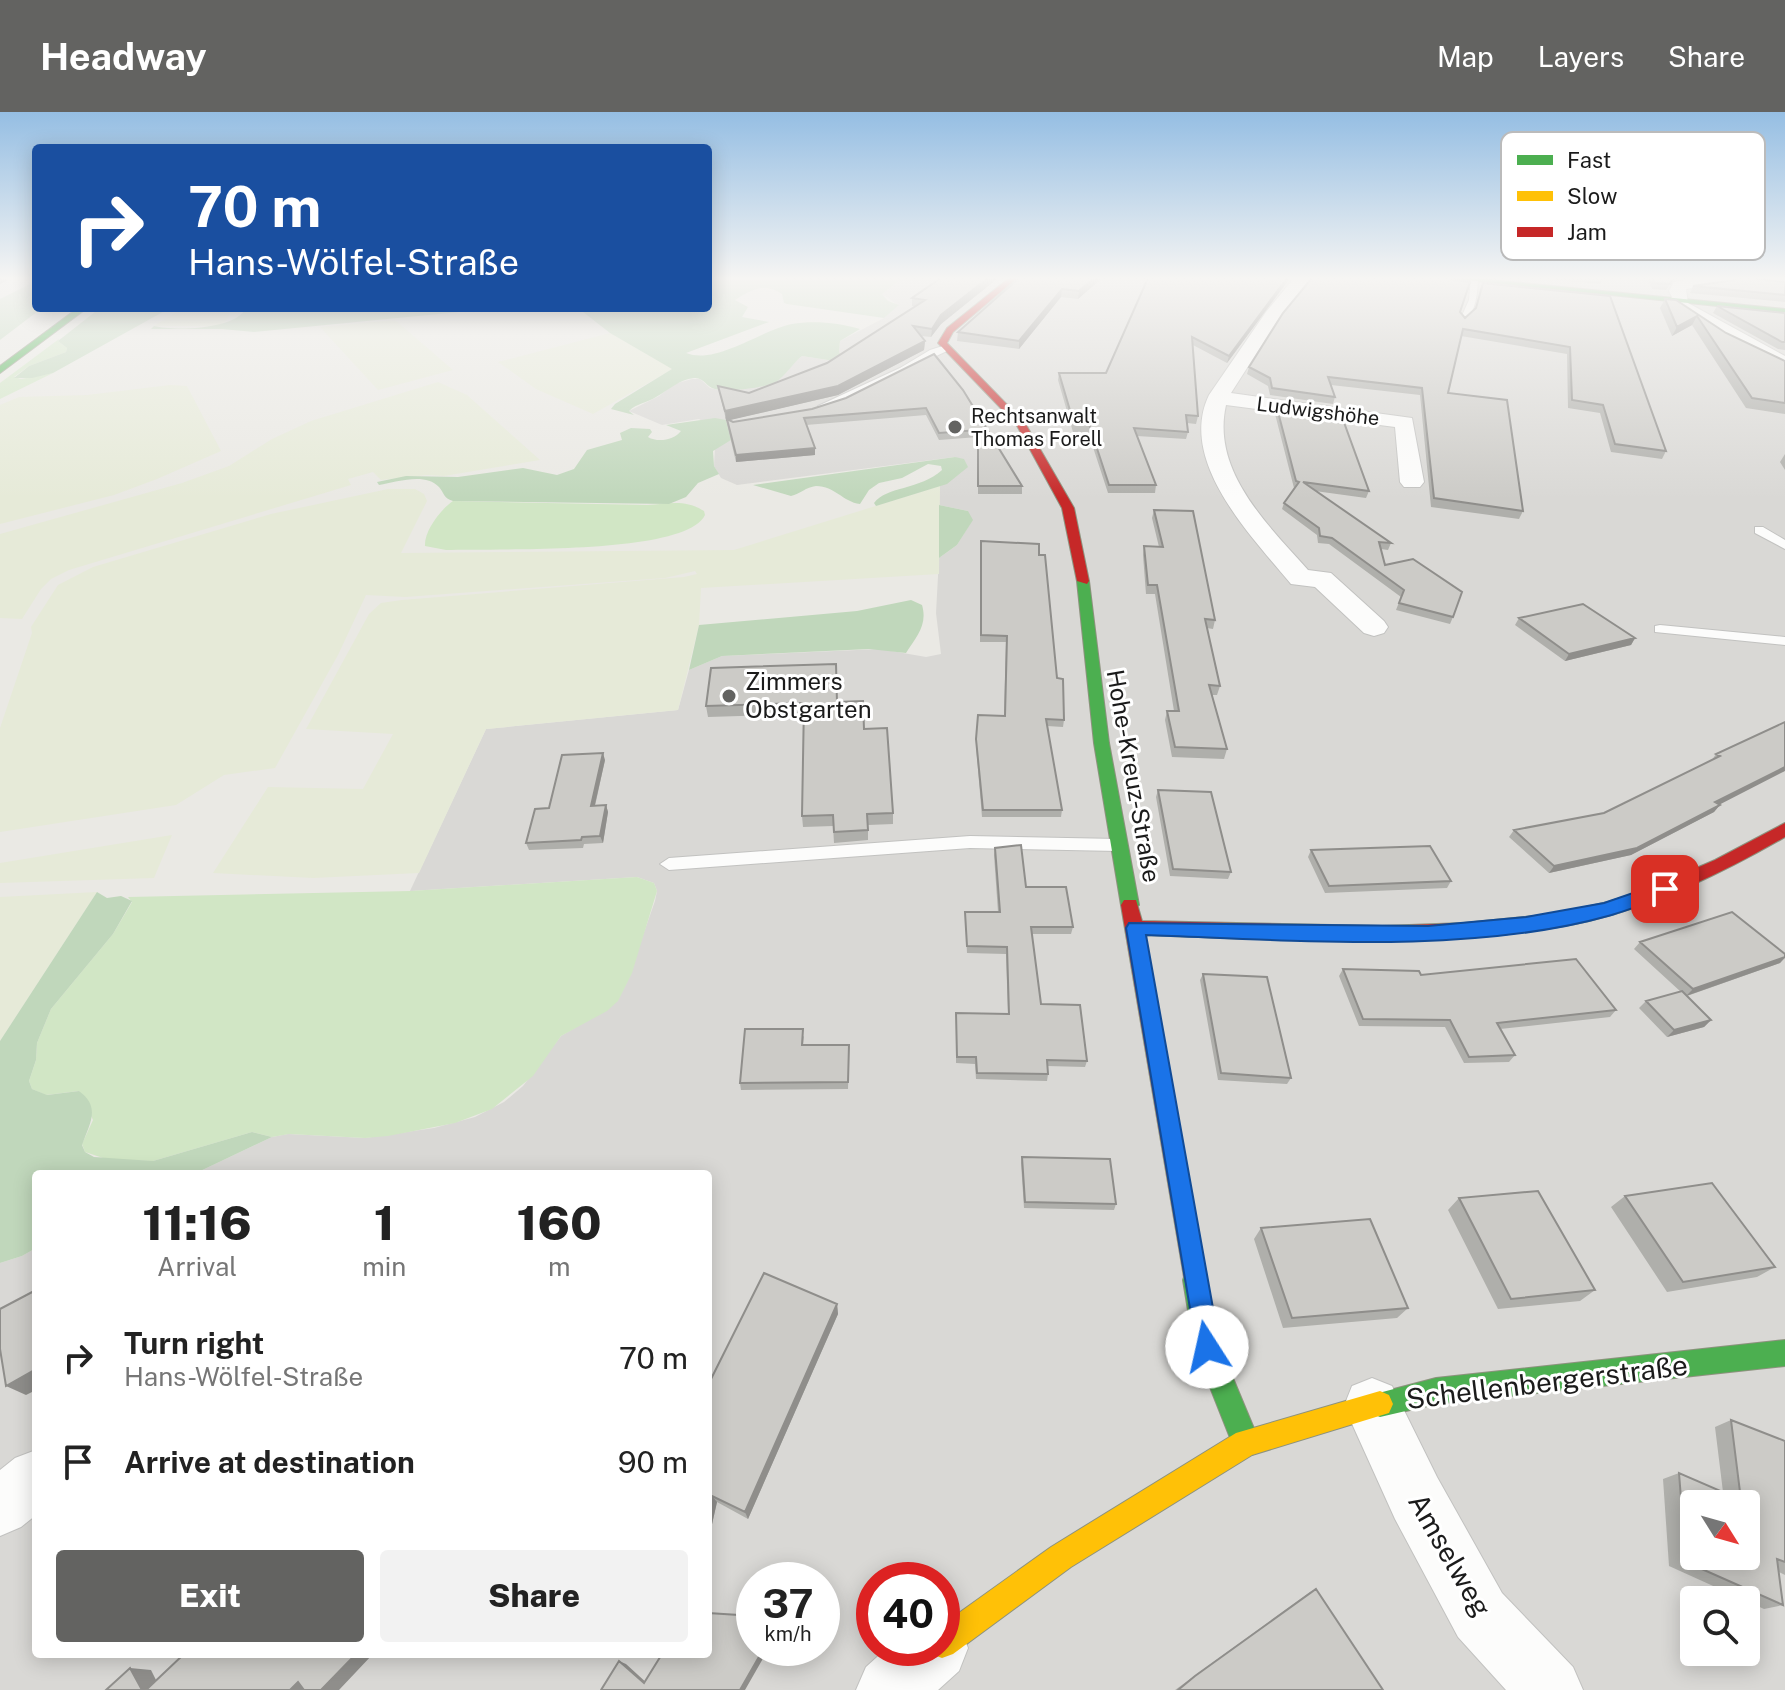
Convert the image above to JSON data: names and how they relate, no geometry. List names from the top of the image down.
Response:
{
  "streets": {
    "street": [
      "Ludwigshöhe",
      "Hohe-Kreuz-Straße",
      "Schellenbergerstraße",
      "Amselweg"
    ]
  },
  "crossings": [
    ["Hohe-Kreuz-Straße", "Schellenbergerstraße"],
    ["Schellenbergerstraße", "Amselweg"]
  ],
  "places": ["Rechtsanwalt Thomas Forell", "Zimmers Obstgarten"],
  "legend": ["Fast", "Slow", "Jam"],
  "north": "bottom right",
  "page": {
    "header": "Headway",
    "nav": ["Map", "Layers", "Share"],
    "turn": ["70 m", "Hans-Wölfel-Straße"],
    "eta": [
      "11:16",
      "Arrival",
      "1",
      "min",
      "160",
      "m"
    ],
    "list": [
      {
        "name": "Turn right",
        "note": "Hans-Wölfel-Straße",
        "value": "70 m"
      },
      {
        "name": "Arrive at destination",
        "value": "90 m"
      }
    ],
    "buttons": ["Exit", "Share"],
    "speed": "37 km/h",
    "limit": "40"
  }
}
